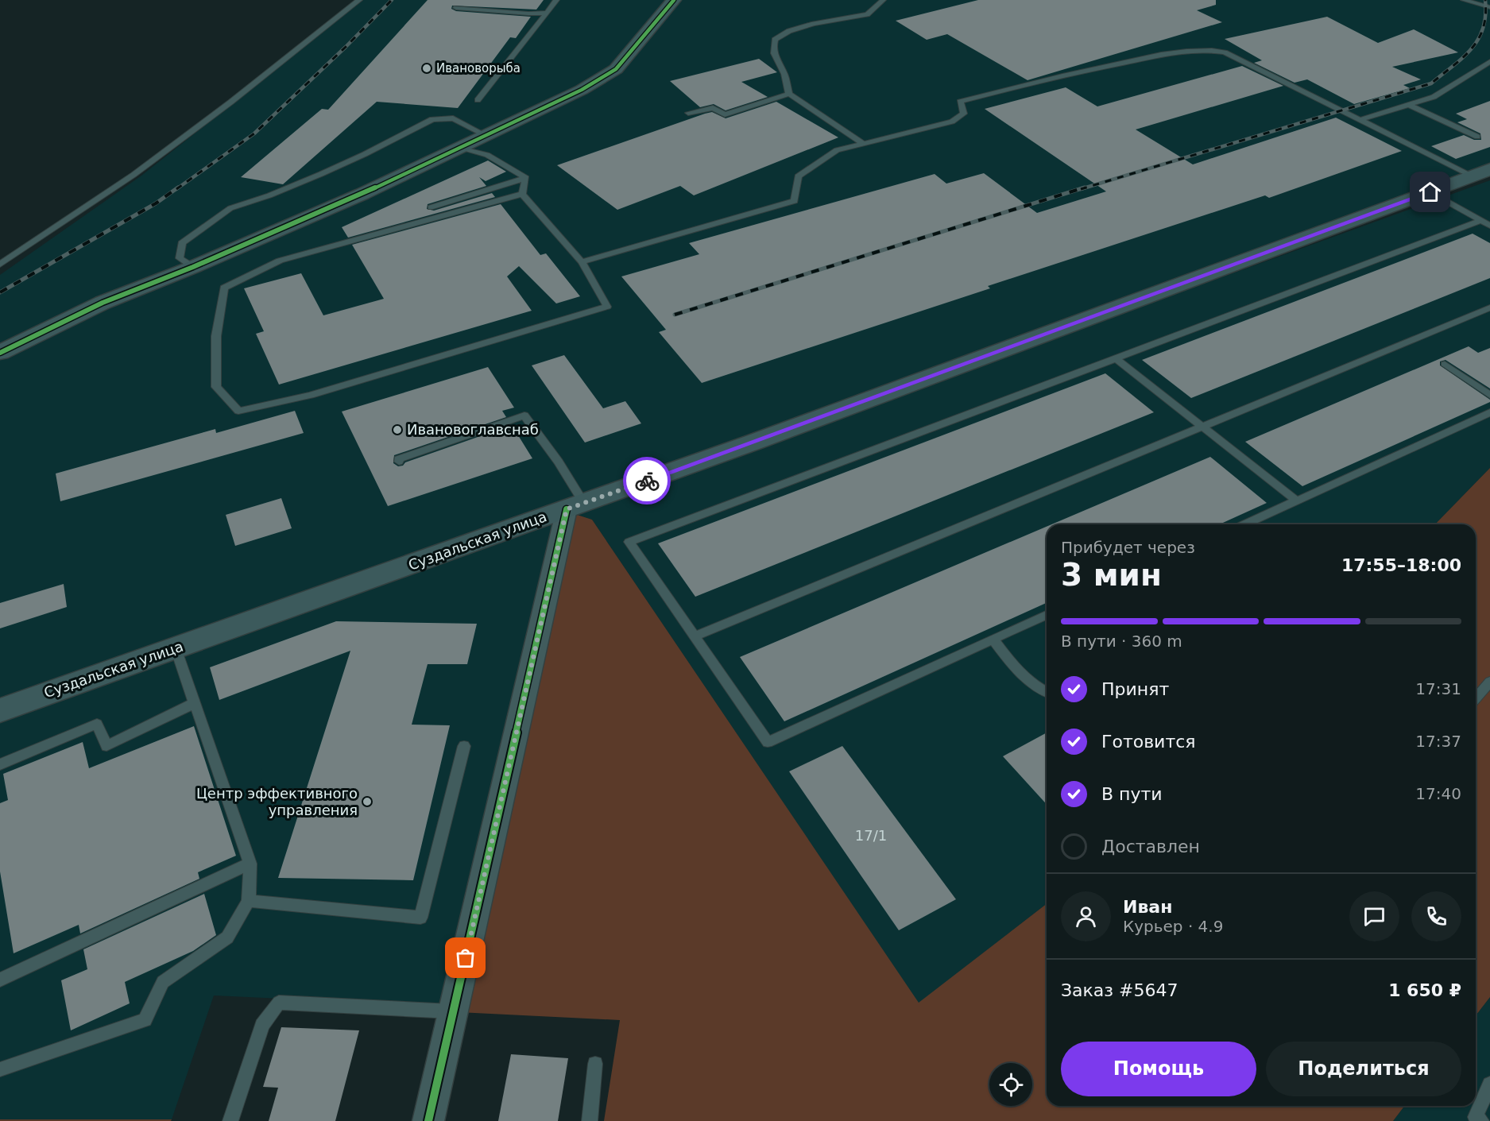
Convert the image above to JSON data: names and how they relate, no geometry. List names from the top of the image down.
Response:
{
  "streets": {
    "main road": ["Суздальская улица"]
  },
  "places": ["Ивановорыба", "Ивановоглавснаб", "Центр эффективного управления"],
  "house_numbers": ["17/1"],
  "page": {
    "heading": ["3 мин", "Прибудет через", "17:55–18:00"],
    "panel": [
      "Иван",
      "Курьер · 4.9",
      "Заказ #5647",
      "1 650 ₽"
    ],
    "bar": "В пути · 360 m",
    "list": [
      ["Принят", "17:31"],
      ["Готовится", "17:37"],
      ["В пути", "17:40"],
      "Доставлен"
    ],
    "buttons": ["Помощь", "Поделиться"]
  }
}
